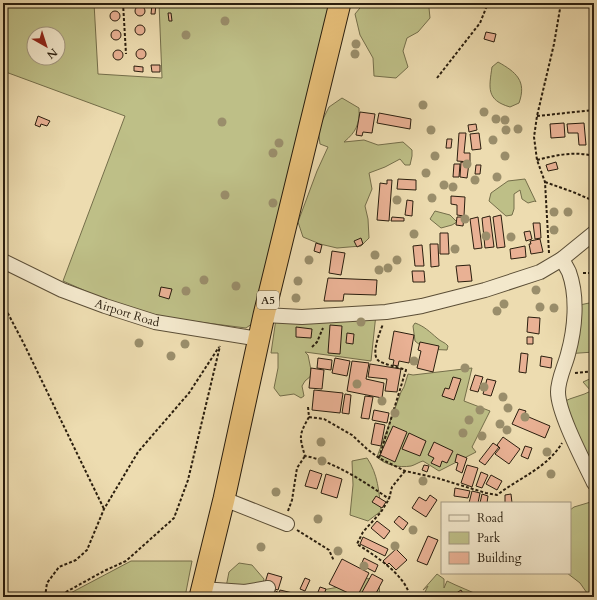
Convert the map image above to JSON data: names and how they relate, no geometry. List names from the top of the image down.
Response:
{
  "streets": {
    "highway": ["A5"],
    "street": ["Airport Road"]
  },
  "crossings": [
    ["A5", "Airport Road"]
  ],
  "legend": ["Road", "Park", "Building"],
  "north": "bottom right"
}
